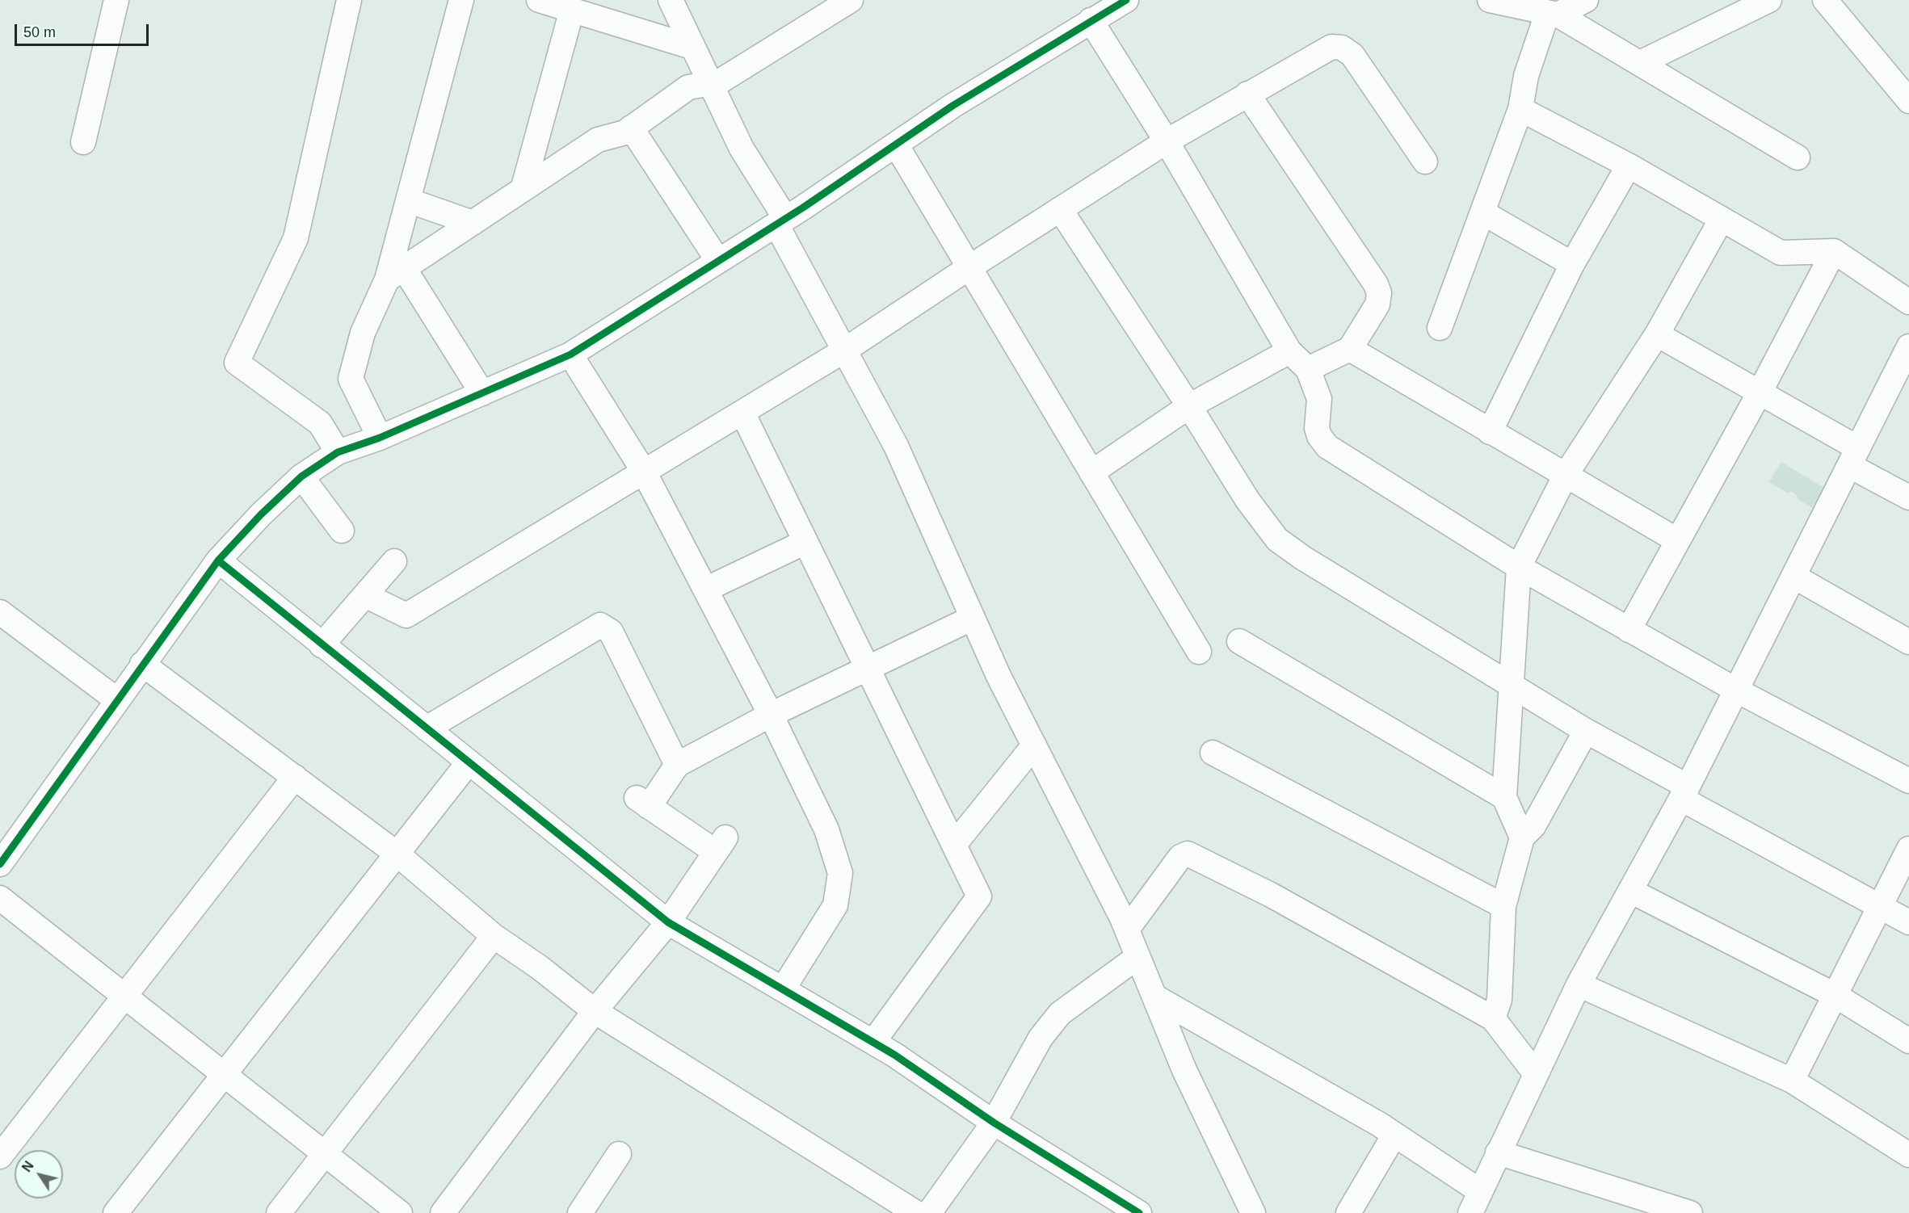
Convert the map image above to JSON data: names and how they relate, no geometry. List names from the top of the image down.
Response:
{
  "scale_bar": "50 m",
  "north": "top left"
}
